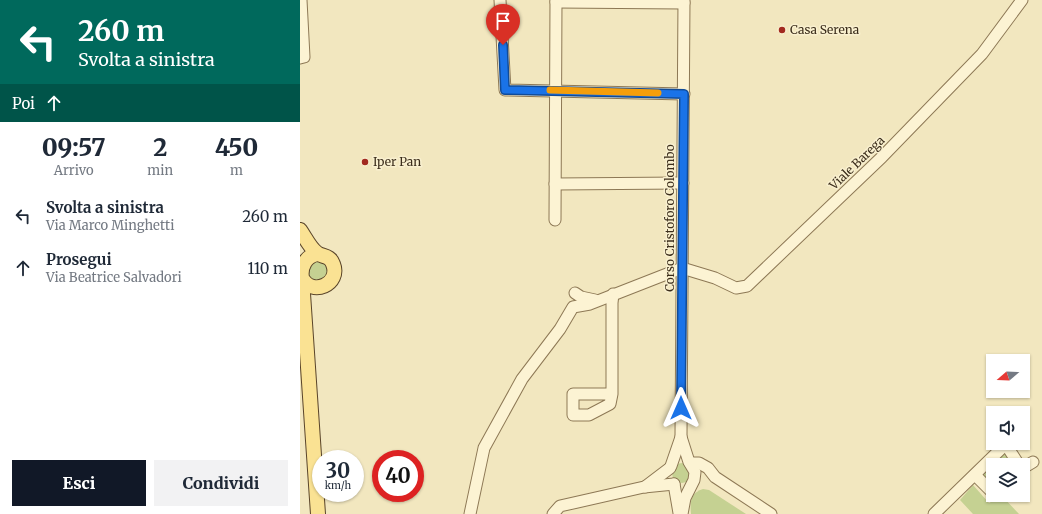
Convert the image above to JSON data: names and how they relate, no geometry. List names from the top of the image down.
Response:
{
  "streets": {
    "street": ["Viale Barega", "Corso Cristoforo Colombo"]
  },
  "crossings": [
    ["Viale Barega", "Corso Cristoforo Colombo"]
  ],
  "places": ["Casa Serena", "Iper Pan"],
  "north": "left",
  "page": {
    "turn": ["260 m", "Svolta a sinistra"],
    "then": "Poi",
    "eta": [
      "09:57",
      "Arrivo",
      "2",
      "min",
      "450",
      "m"
    ],
    "list": [
      {
        "name": "Svolta a sinistra",
        "note": "Via Marco Minghetti",
        "value": "260 m"
      },
      {
        "name": "Prosegui",
        "note": "Via Beatrice Salvadori",
        "value": "110 m"
      }
    ],
    "speed": "30 km/h",
    "limit": "40",
    "buttons": ["Esci", "Condividi"]
  }
}
